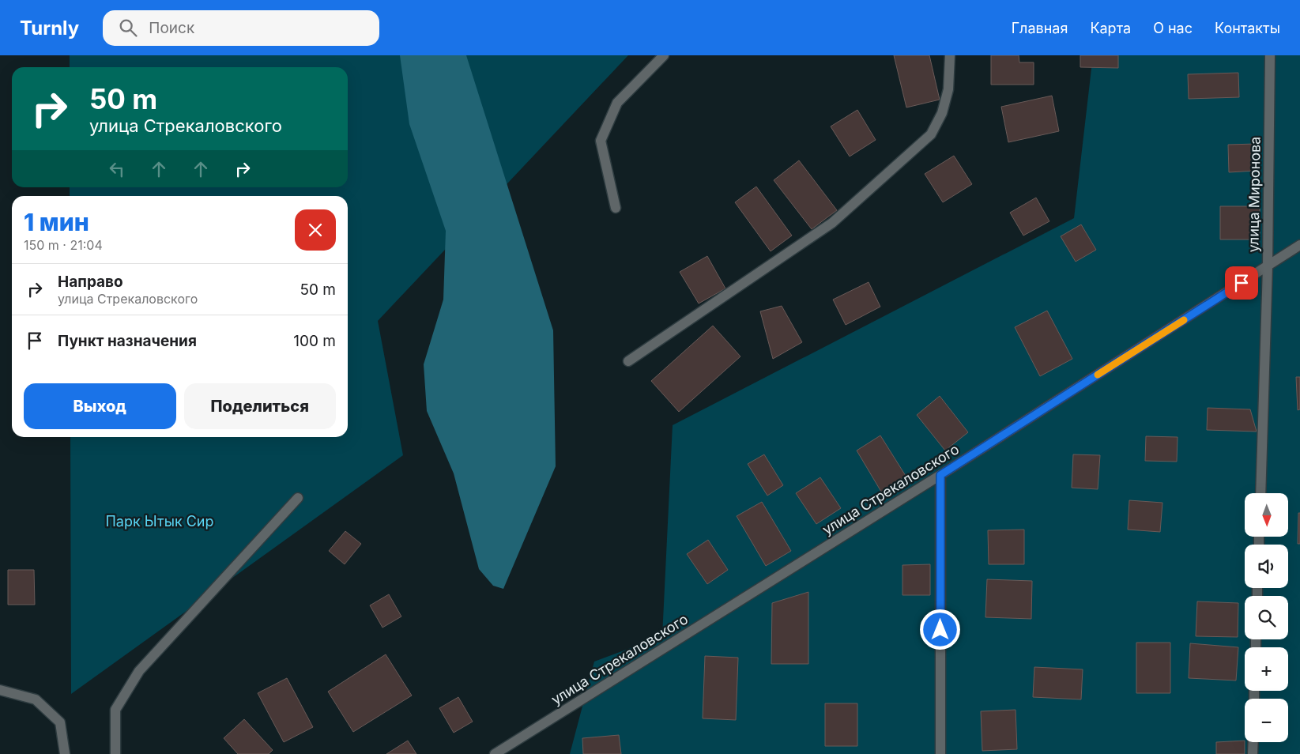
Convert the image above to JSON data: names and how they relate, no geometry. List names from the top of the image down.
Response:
{
  "streets": {
    "street": ["улица Миронова", "улица Стрекаловского"]
  },
  "crossings": [
    ["улица Миронова", "улица Стрекаловского"]
  ],
  "parks": ["Парк Ытык Сир"],
  "north": "bottom",
  "page": {
    "header": "Turnly",
    "search": "Поиск",
    "nav": [
      "Главная",
      "Карта",
      "О нас",
      "Контакты"
    ],
    "turn": ["50 m", "улица Стрекаловского"],
    "heading": ["1 мин", "150 m · 21:04"],
    "list": [
      {
        "name": "Направо",
        "note": "улица Стрекаловского",
        "value": "50 m"
      },
      {
        "name": "Пункт назначения",
        "value": "100 m"
      }
    ],
    "buttons": ["Выход", "Поделиться"],
    "map_buttons": ["+", "−"]
  }
}
